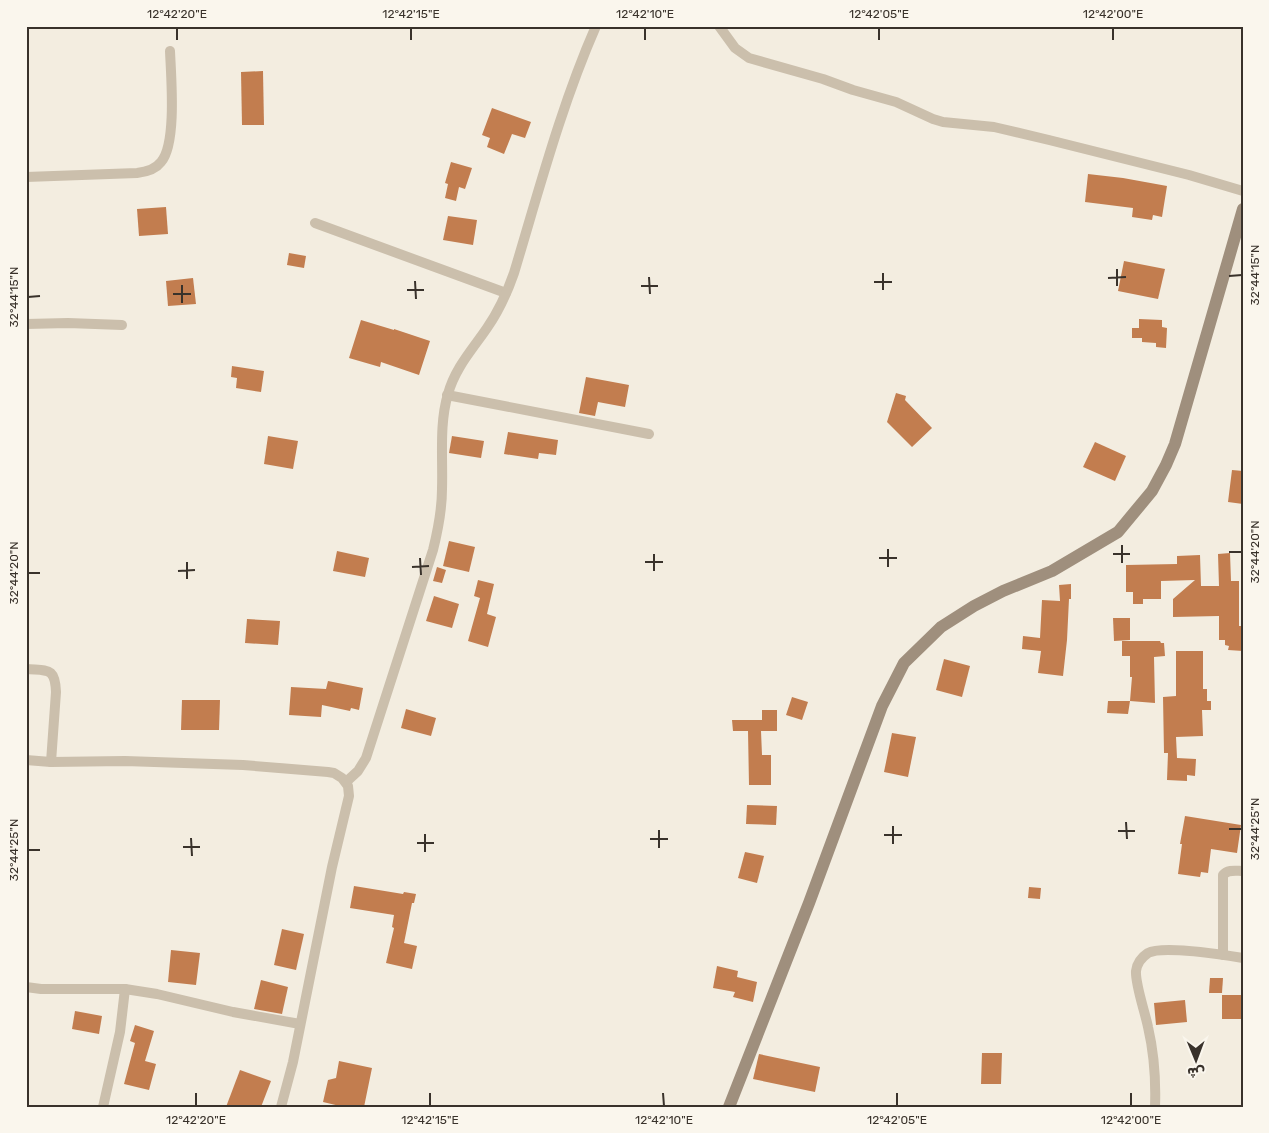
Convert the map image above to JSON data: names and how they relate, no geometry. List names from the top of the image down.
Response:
{
  "north": "bottom",
  "coordinates": [
    "12°42'20\"E",
    "12°42'15\"E",
    "12°42'10\"E",
    "12°42'05\"E",
    "12°42'00\"E",
    "32°44'15\"N",
    "32°44'20\"N",
    "32°44'25\"N"
  ]
}
